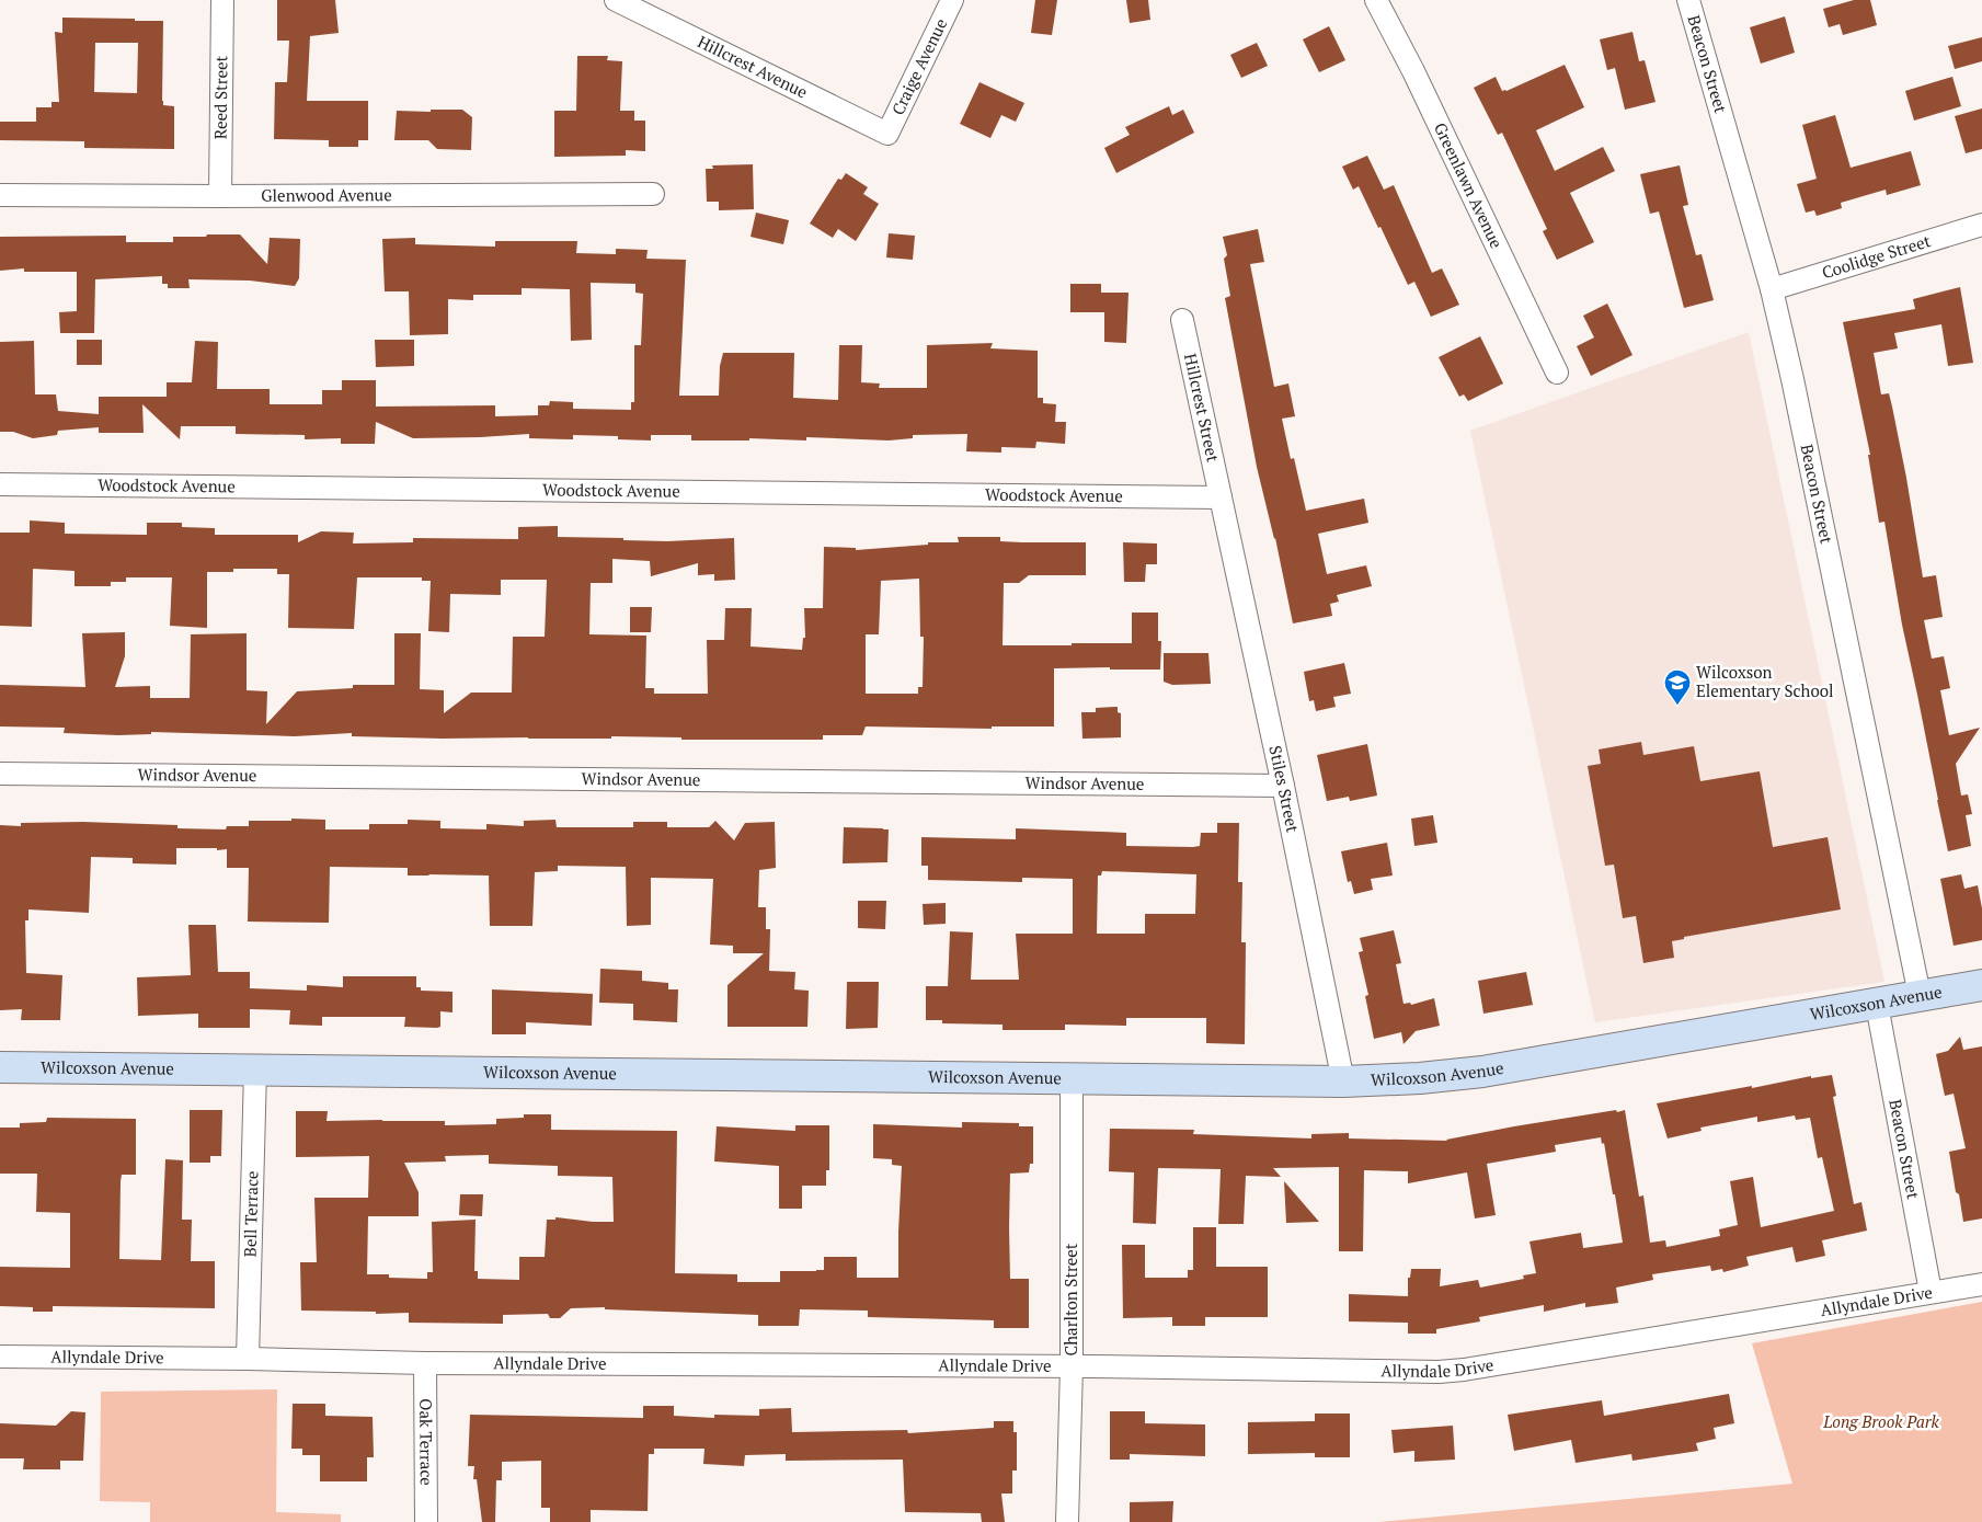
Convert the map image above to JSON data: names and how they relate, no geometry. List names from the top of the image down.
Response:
{
  "streets": {
    "street": [
      "Beacon Street",
      "Hillcrest Avenue",
      "Craige Avenue",
      "Reed Street",
      "Greenlawn Avenue",
      "Glenwood Avenue",
      "Coolidge Street",
      "Hillcrest Street",
      "Woodstock Avenue",
      "Windsor Avenue",
      "Stiles Street",
      "Wilcoxson Avenue",
      "Bell Terrace",
      "Charlton Street",
      "Allyndale Drive",
      "Oak Terrace"
    ]
  },
  "crossings": [
    ["Beacon Street", "Coolidge Street"],
    ["Beacon Street", "Wilcoxson Avenue"],
    ["Beacon Street", "Allyndale Drive"],
    ["Hillcrest Avenue", "Craige Avenue"],
    ["Reed Street", "Glenwood Avenue"],
    ["Hillcrest Street", "Woodstock Avenue"],
    ["Hillcrest Street", "Stiles Street"],
    ["Woodstock Avenue", "Stiles Street"],
    ["Windsor Avenue", "Stiles Street"],
    ["Stiles Street", "Wilcoxson Avenue"],
    ["Wilcoxson Avenue", "Bell Terrace"],
    ["Wilcoxson Avenue", "Charlton Street"],
    ["Bell Terrace", "Allyndale Drive"],
    ["Charlton Street", "Allyndale Drive"],
    ["Allyndale Drive", "Oak Terrace"]
  ],
  "parks": ["Long Brook Park"],
  "places": {
    "school or university": ["Wilcoxson Elementary School"]
  }
}
